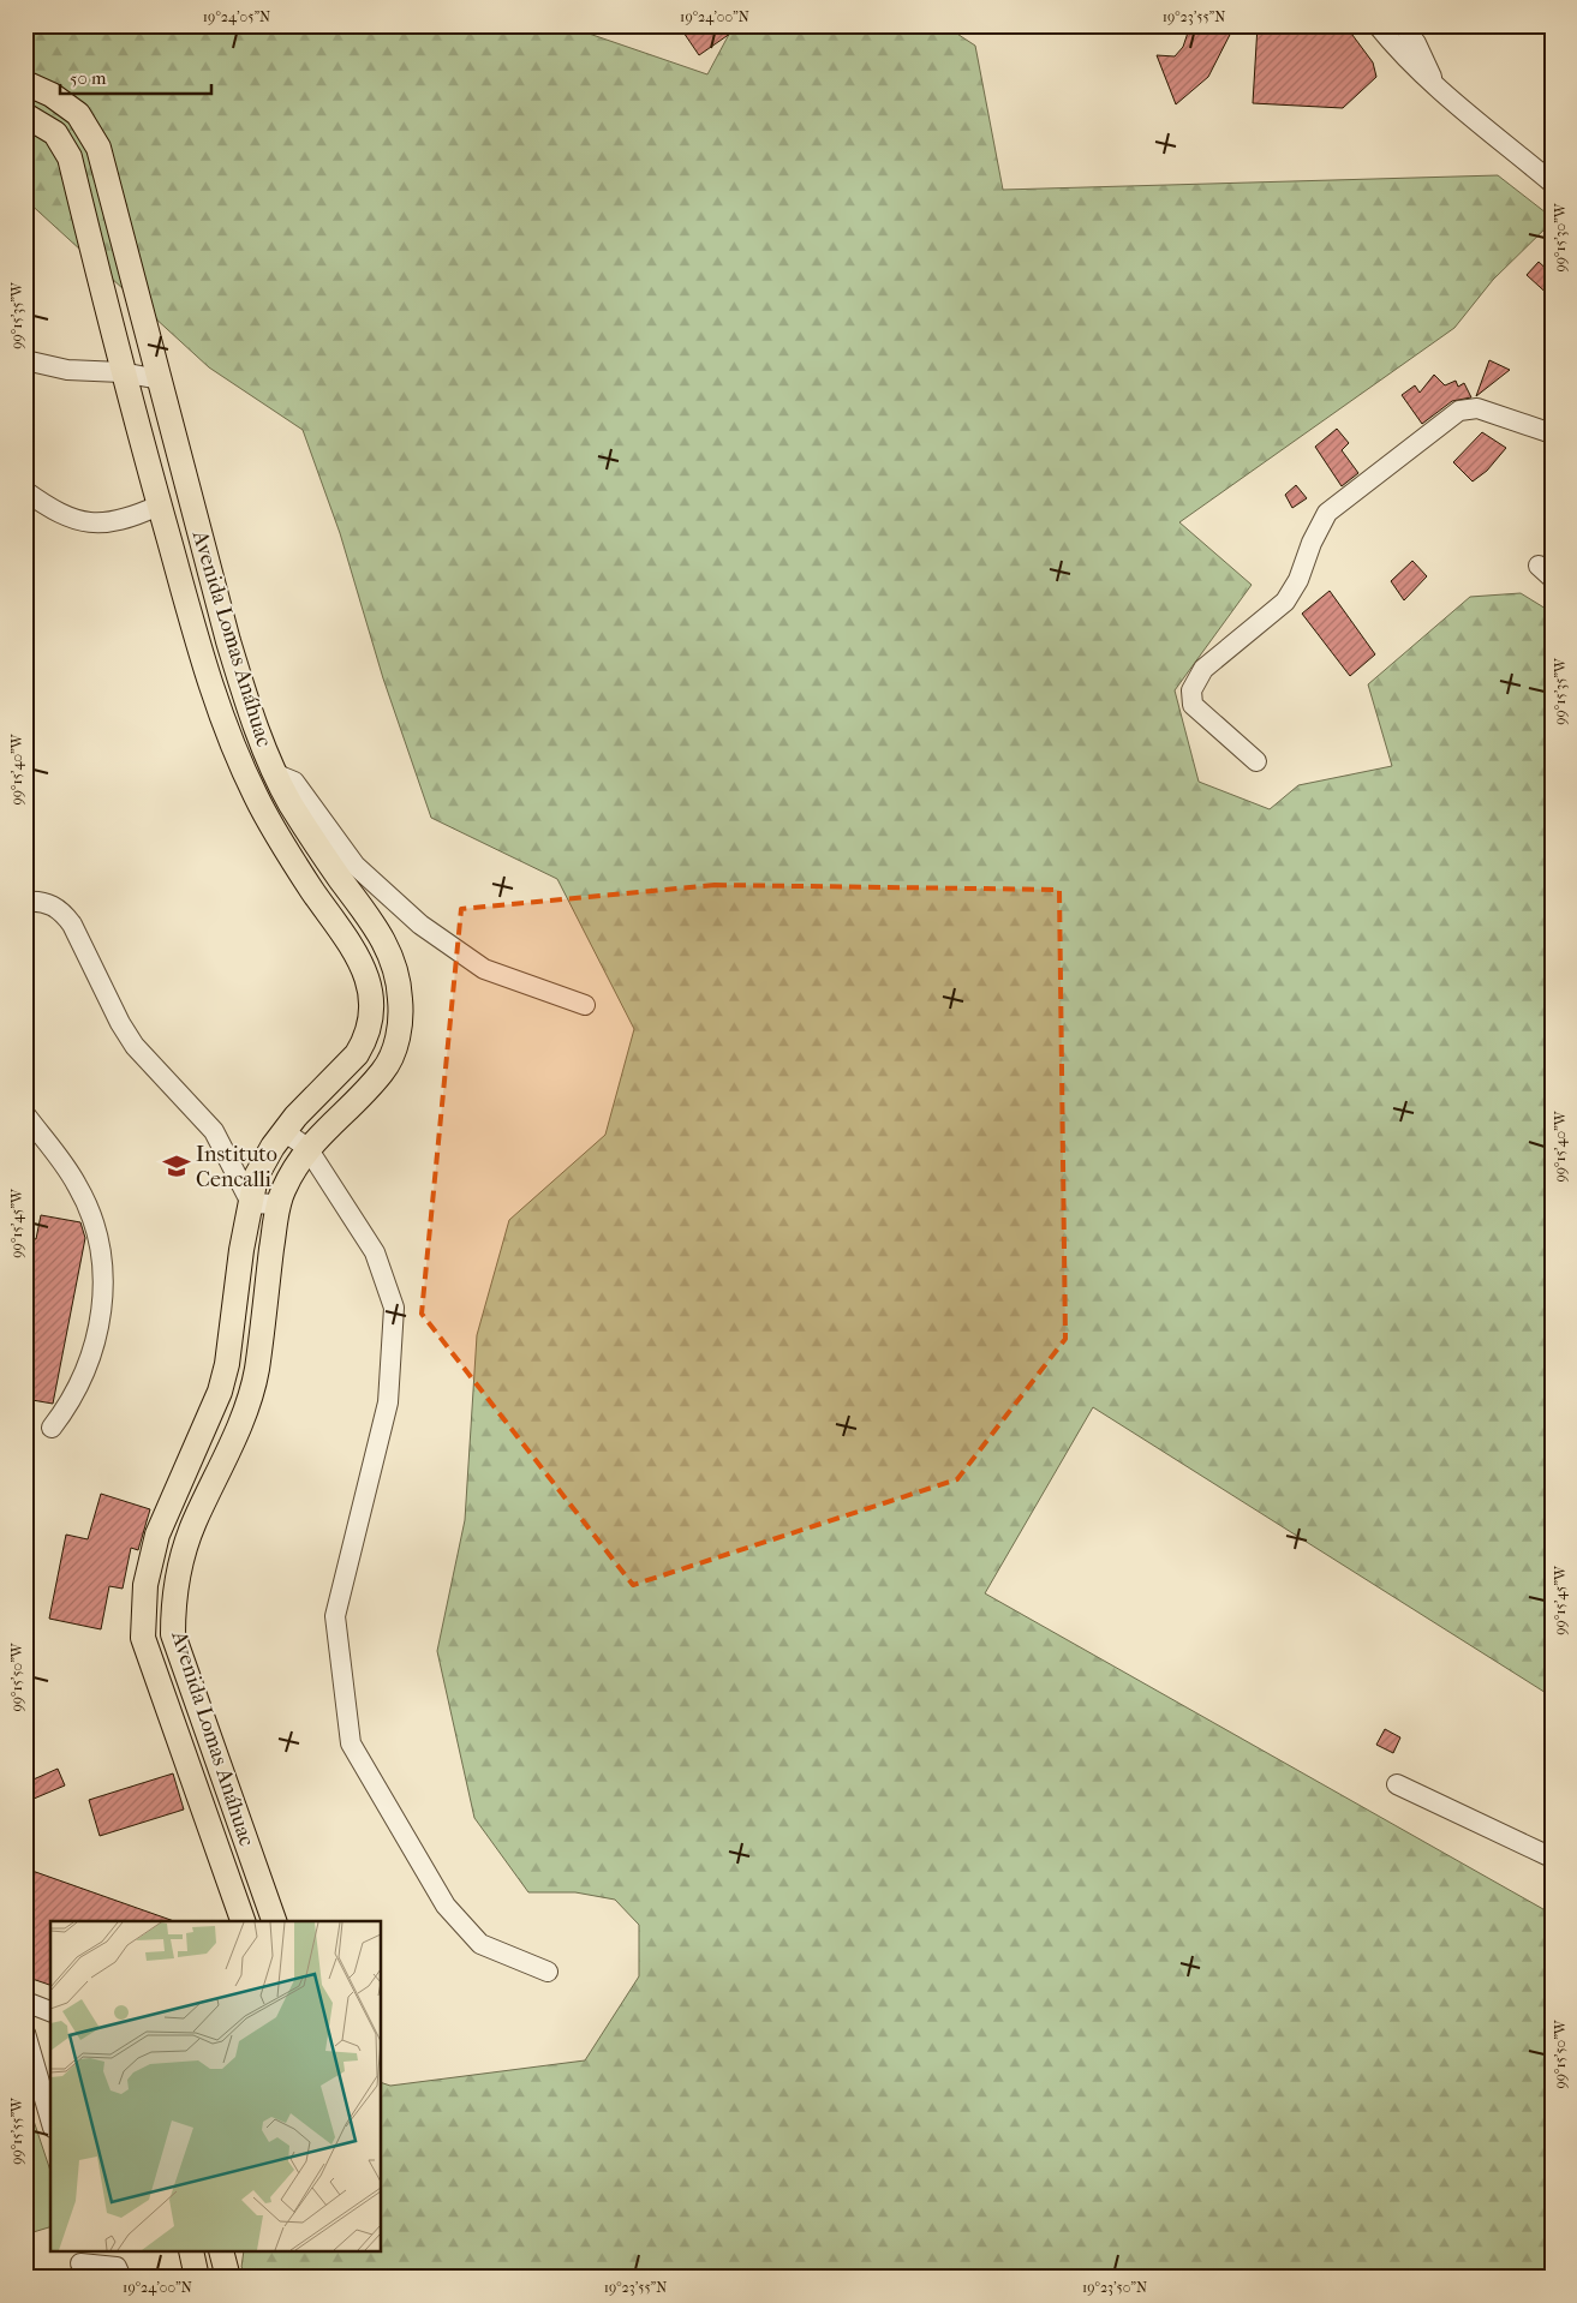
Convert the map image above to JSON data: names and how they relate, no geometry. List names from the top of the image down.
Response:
{
  "streets": {
    "main road": ["Avenida Lomas Anáhuac"]
  },
  "places": {
    "school or university": ["Instituto Cencalli"]
  },
  "scale_bar": "50 m",
  "coordinates": [
    "19°24'05\"N",
    "19°24'00\"N",
    "19°23'55\"N",
    "99°15'30\"W",
    "99°15'35\"W",
    "99°15'40\"W",
    "99°15'45\"W",
    "99°15'50\"W",
    "99°15'55\"W",
    "19°23'50\"N"
  ]
}
